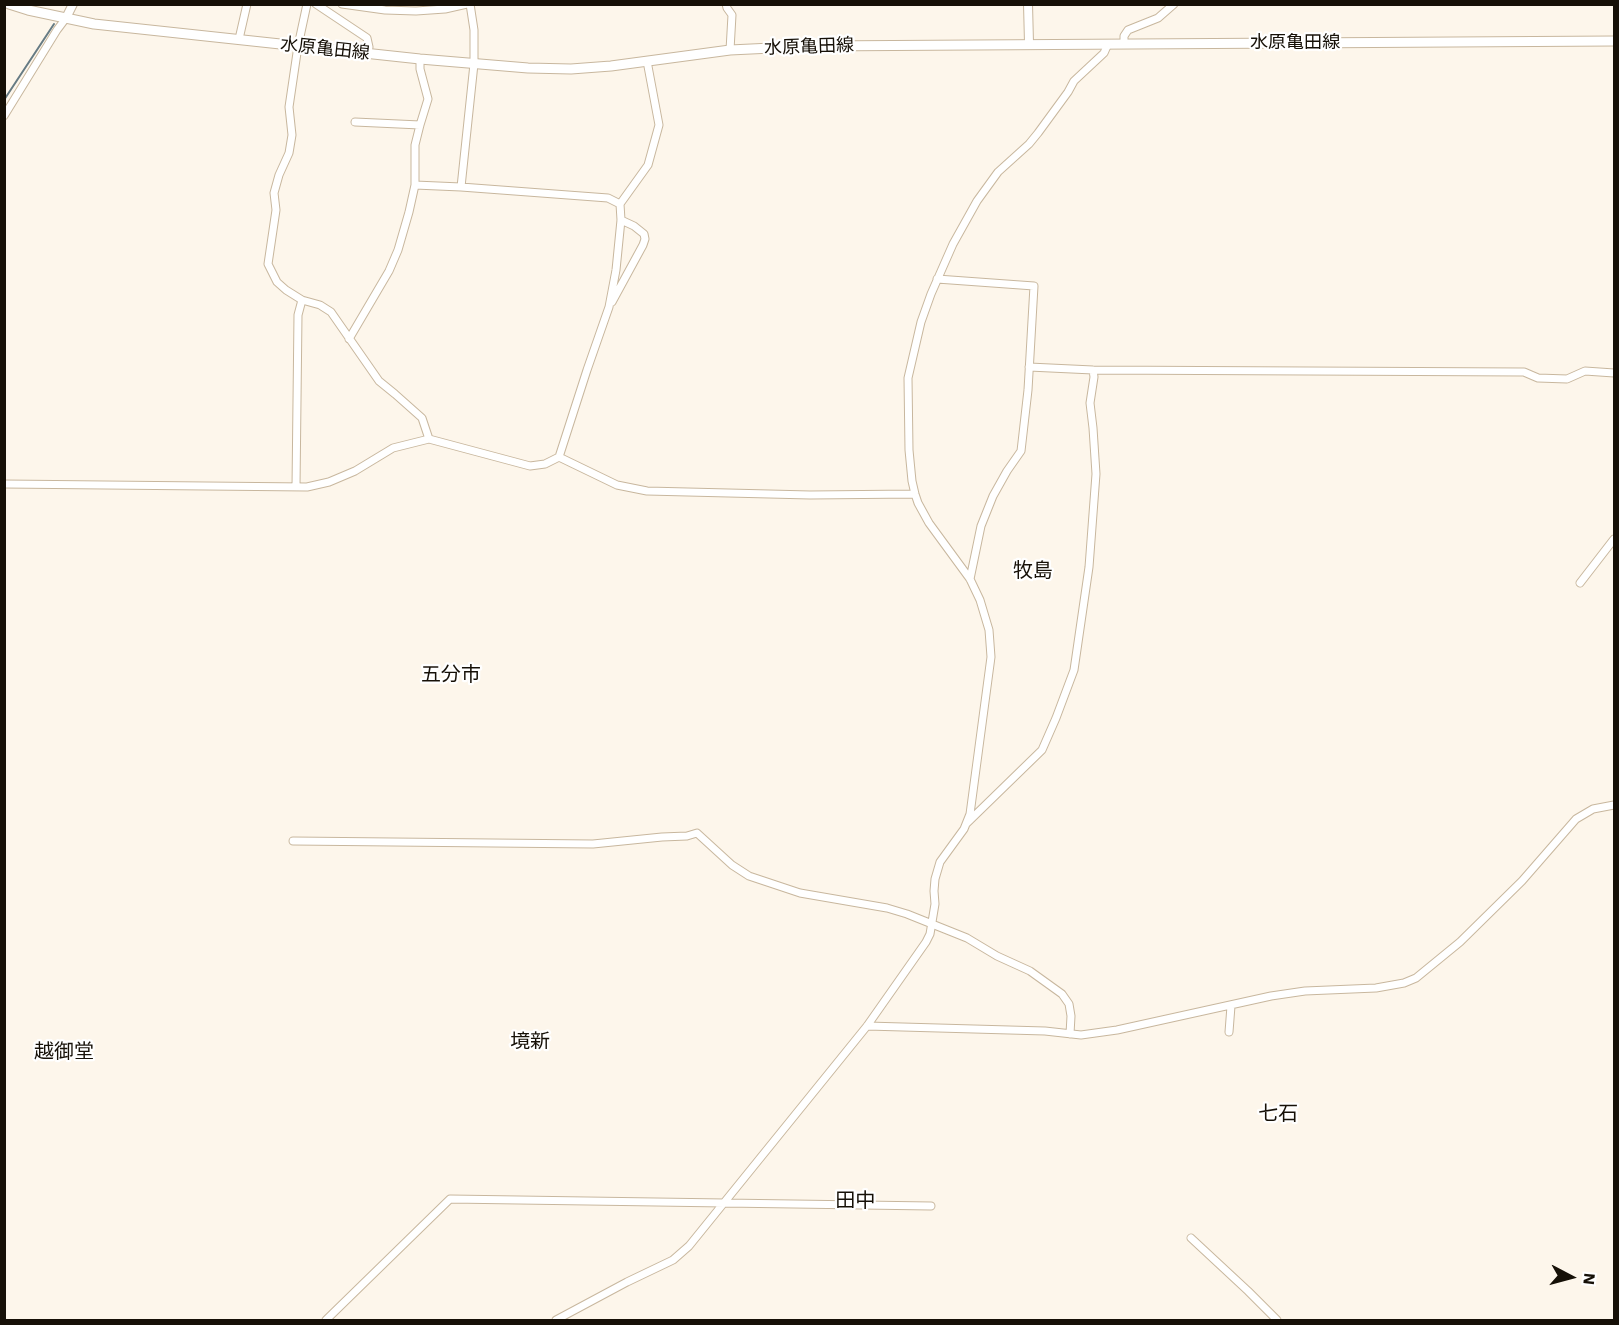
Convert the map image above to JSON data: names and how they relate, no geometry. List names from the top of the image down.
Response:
{
  "streets": {
    "main road": ["水原亀田線"]
  },
  "districts": [
    "牧島",
    "五分市",
    "境新",
    "越御堂",
    "七石",
    "田中"
  ],
  "north": "right"
}
